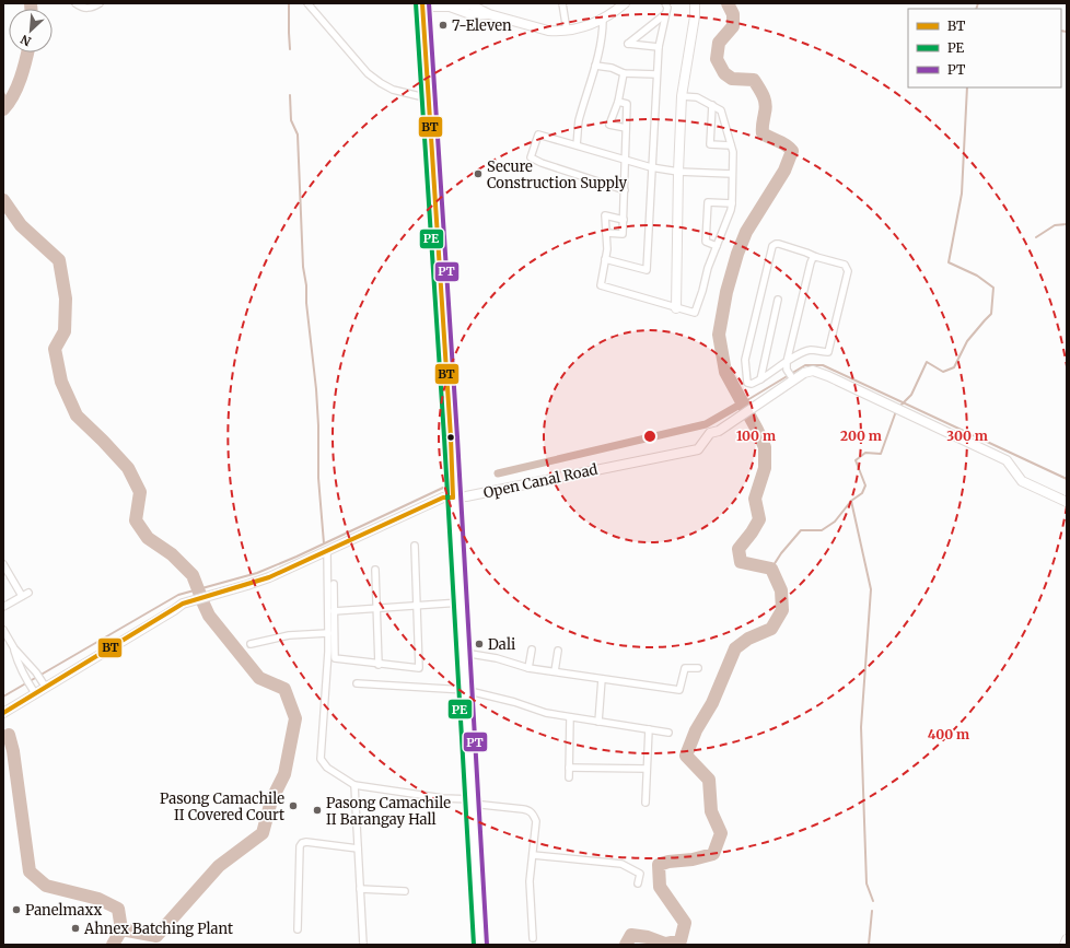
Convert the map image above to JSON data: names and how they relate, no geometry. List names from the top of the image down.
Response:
{
  "streets": {
    "main road": ["Open Canal Road"]
  },
  "places": [
    "7-Eleven",
    "Secure Construction Supply",
    "Dali",
    "Pasong Camachile II Covered Court",
    "Pasong Camachile II Barangay Hall",
    "Panelmaxx",
    "Ahnex Batching Plant"
  ],
  "lines": ["transit line BT", "transit line PE", "transit line PT"],
  "legend": ["BT", "PE", "PT"],
  "north": "bottom left",
  "rings": [
    "100 m",
    "200 m",
    "300 m",
    "400 m"
  ]
}
